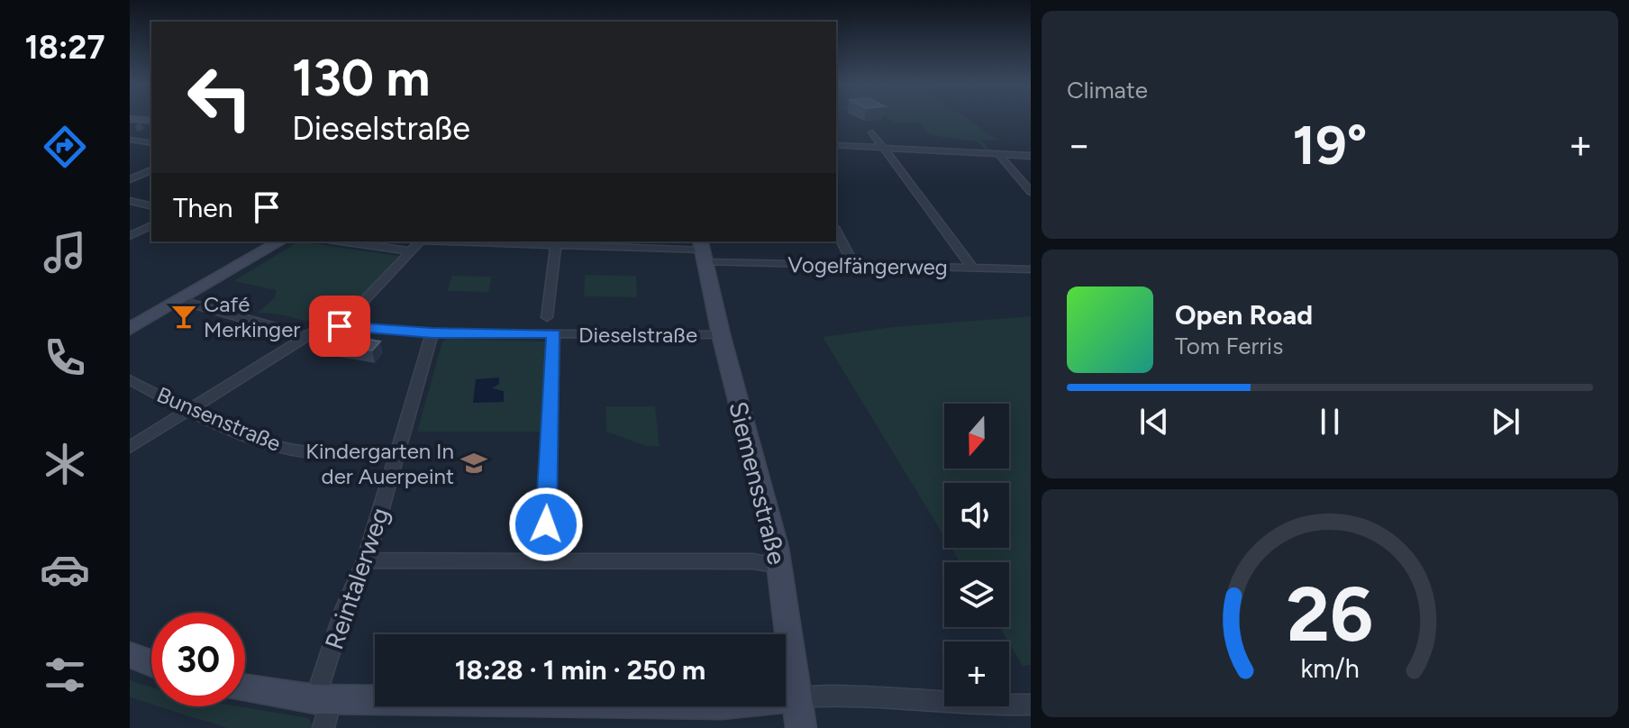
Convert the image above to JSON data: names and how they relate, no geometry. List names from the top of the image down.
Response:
{
  "streets": {
    "street": [
      "Vogelfängerweg",
      "Dieselstraße",
      "Bunsenstraße",
      "Siemensstraße",
      "Reintalerweg"
    ]
  },
  "crossings": [
    ["Vogelfängerweg", "Siemensstraße"],
    ["Dieselstraße", "Siemensstraße"],
    ["Dieselstraße", "Reintalerweg"],
    ["Bunsenstraße", "Reintalerweg"]
  ],
  "places": {
    "bar": ["Café Merkinger"],
    "school or university": ["Kindergarten In der Auerpeint"]
  },
  "north": "bottom",
  "page": {
    "tabs": "18:27",
    "tile": "Climate",
    "turn": ["130 m", "Dieselstraße"],
    "heat": ["−", "19°", "+"],
    "then": "Then",
    "song": ["Open Road", "Tom Ferris"],
    "map_buttons": "+",
    "limit": "30",
    "trip": "18:28 · 1 min · 250 m",
    "gauge": ["26", "km/h"]
  }
}
